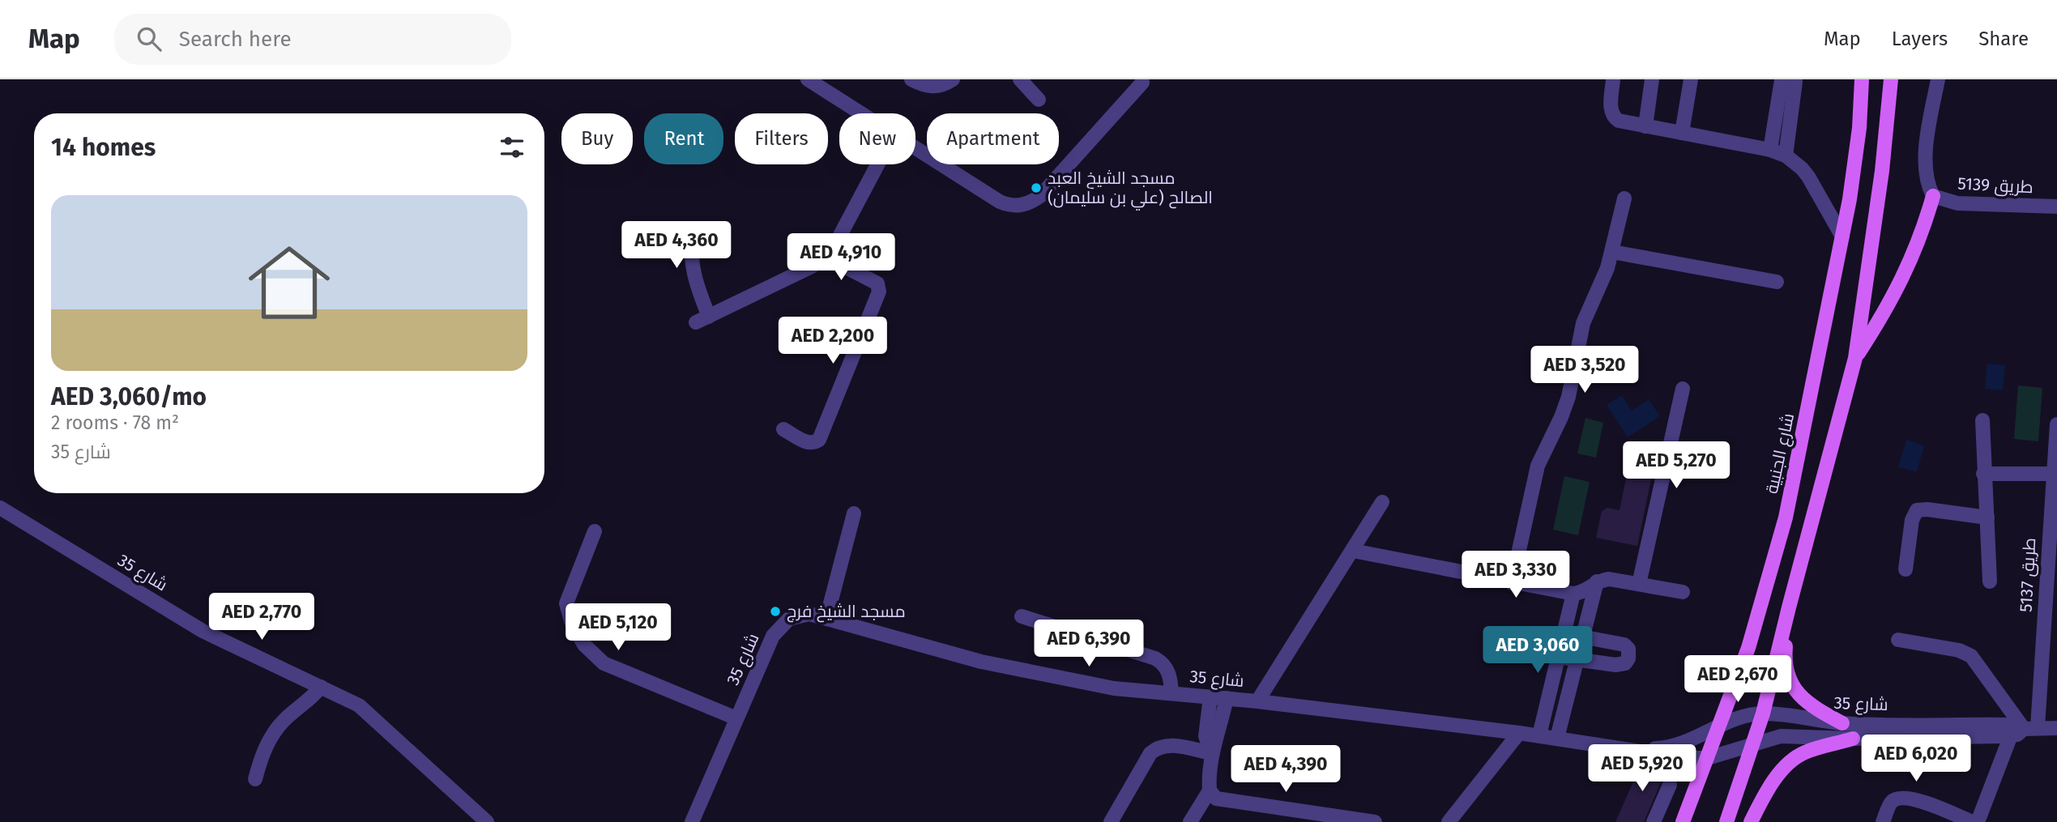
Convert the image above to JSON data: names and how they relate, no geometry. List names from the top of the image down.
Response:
{
  "streets": {
    "main road": ["شارع الجنبية"],
    "street": ["طريق 5139", "شارع 35", "طريق 5137"]
  },
  "crossings": [
    ["شارع الجنبية", "شارع 35"],
    ["شارع 35", "طريق 5137"]
  ],
  "places": ["مسجد الشيخ العبد الصالح (علي بن سليمان)", "مسجد الشيخ فرج"],
  "page": {
    "header": "Map",
    "search": "Search here",
    "nav": ["Map", "Layers", "Share"],
    "chip": [
      "Buy",
      "Rent",
      "Filters",
      "New",
      "Apartment"
    ],
    "heading": "14 homes",
    "list": [
      {
        "name": "AED 3,060/mo",
        "note": "2 rooms · 78 m² · شارع 35"
      }
    ],
    "price": [
      "AED 4,360",
      "AED 4,910",
      "AED 2,200",
      "AED 3,520",
      "AED 5,270",
      "AED 3,330",
      "AED 2,770",
      "AED 5,120",
      "AED 6,390",
      "AED 3,060",
      "AED 2,670",
      "AED 6,020",
      "AED 5,920",
      "AED 4,390"
    ]
  }
}
